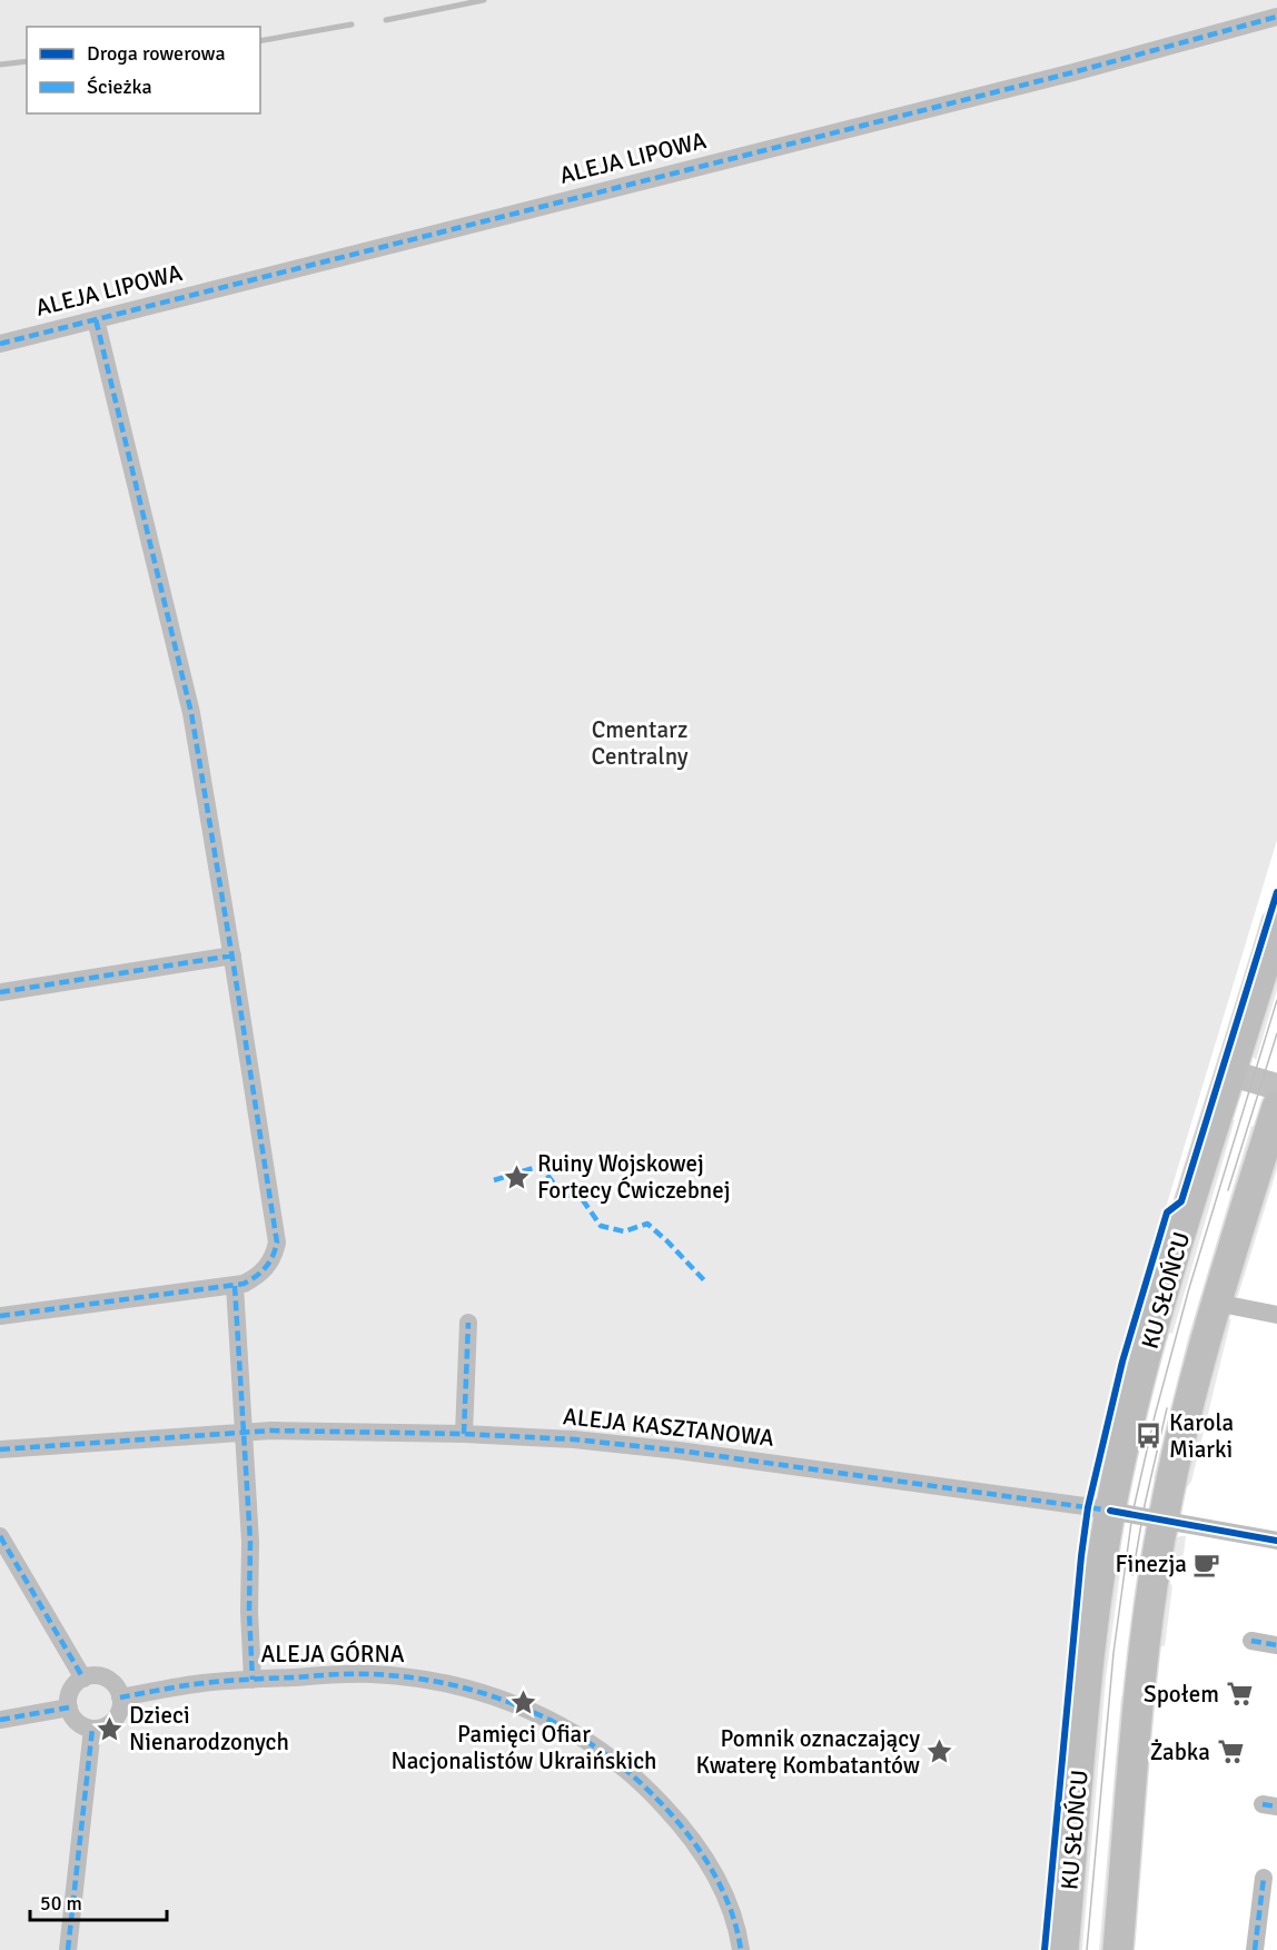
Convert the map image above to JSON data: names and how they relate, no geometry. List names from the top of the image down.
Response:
{
  "streets": {
    "main road": ["KU SŁOŃCU"],
    "street": ["ALEJA LIPOWA", "ALEJA KASZTANOWA", "ALEJA GÓRNA"]
  },
  "crossings": [
    ["KU SŁOŃCU", "ALEJA KASZTANOWA"]
  ],
  "parks": ["Cmentarz Centralny"],
  "places": {
    "place": [
      "Ruiny Wojskowej Fortecy Ćwiczebnej",
      "Pamięci Ofiar Nacjonalistów Ukraińskich",
      "Dzieci Nienarodzonych",
      "Pomnik oznaczający Kwaterę Kombatantów"
    ],
    "bus stop": ["Karola Miarki"],
    "cafe": ["Finezja"],
    "supermarket": ["Społem", "Żabka"]
  },
  "legend": ["Droga rowerowa", "Ścieżka"],
  "scale_bar": "50 m"
}
